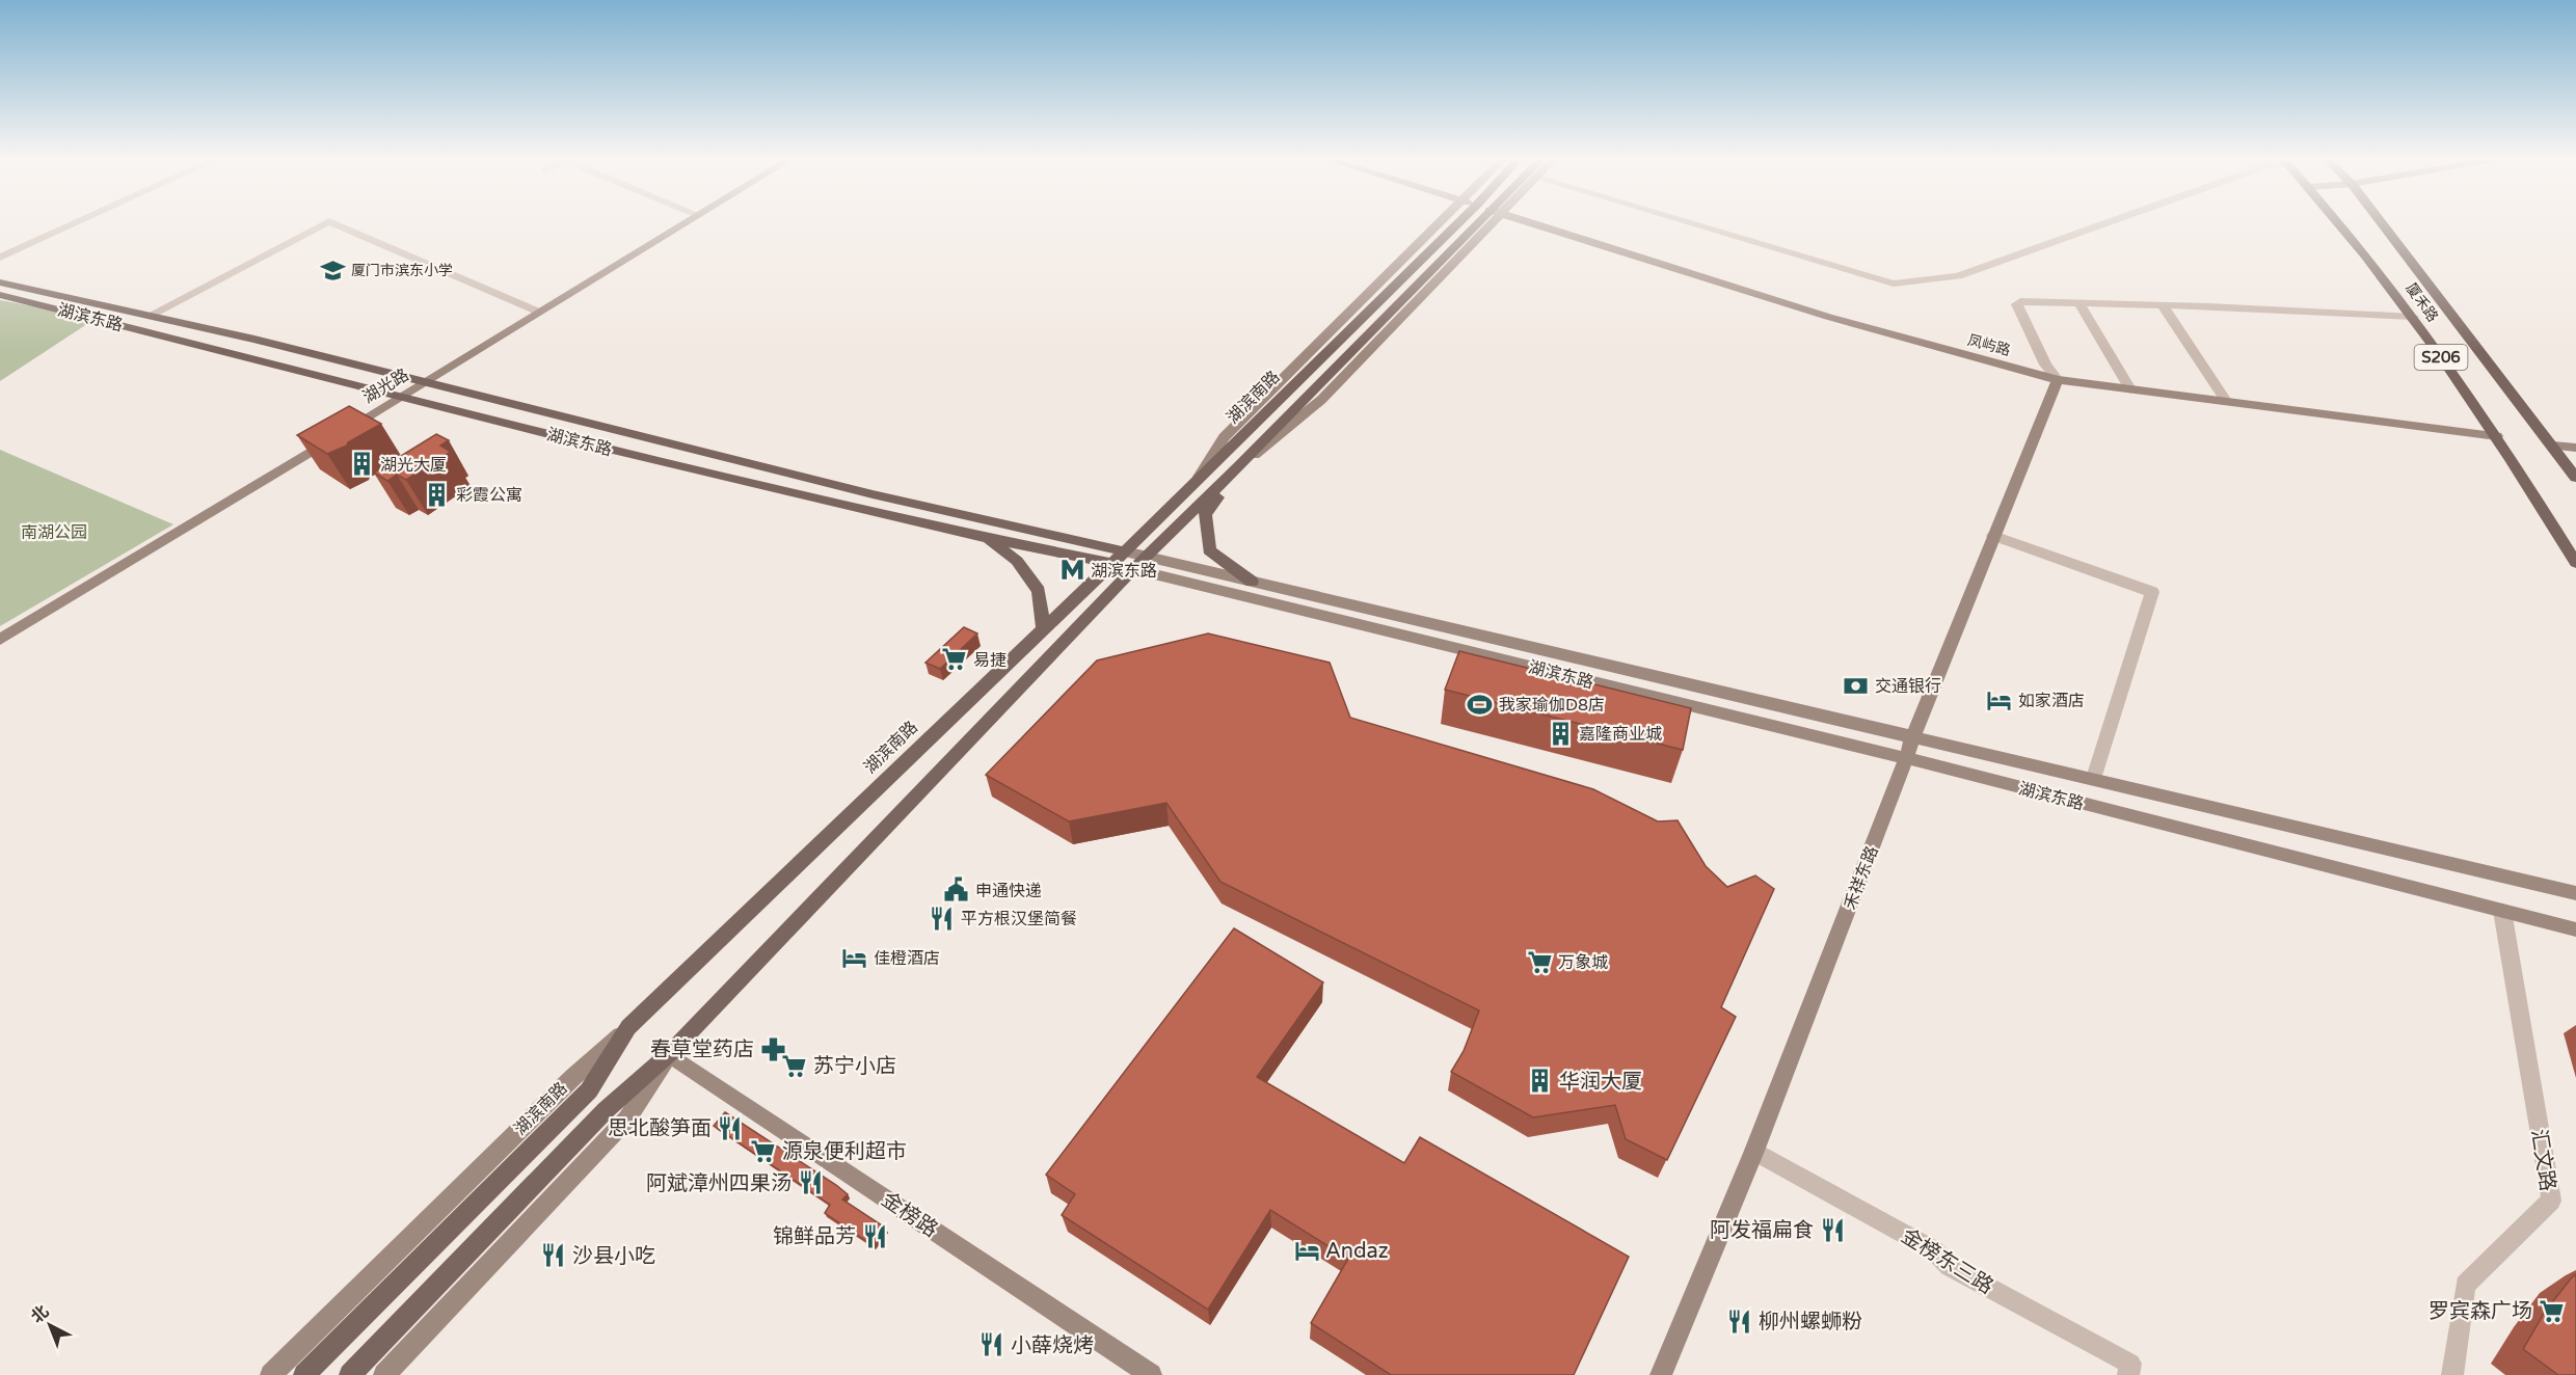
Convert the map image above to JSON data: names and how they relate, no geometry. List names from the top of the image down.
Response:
{
  "streets": {
    "main road": [
      "厦禾路",
      "湖滨东路",
      "S206",
      "湖滨南路"
    ],
    "street": [
      "凤屿路",
      "湖光路",
      "禾祥东路",
      "汇文路",
      "金榜路",
      "金榜东三路"
    ]
  },
  "crossings": [
    ["厦禾路", "凤屿路"],
    ["湖滨东路", "湖光路"],
    ["湖滨东路", "湖滨南路"],
    ["湖滨东路", "禾祥东路"],
    ["湖滨东路", "汇文路"],
    ["凤屿路", "禾祥东路"],
    ["禾祥东路", "金榜东三路"]
  ],
  "parks": ["南湖公园"],
  "places": {
    "school or university": ["厦门市滨东小学"],
    "building": [
      "湖光大厦",
      "彩霞公寓",
      "嘉隆商业城",
      "华润大厦"
    ],
    "metro station": ["湖滨东路"],
    "supermarket": [
      "易捷",
      "万象城",
      "苏宁小店",
      "源泉便利超市",
      "罗宾森广场"
    ],
    "bank": ["交通银行"],
    "hotel": ["如家酒店", "佳橙酒店", "Andaz"],
    "sports": ["我家瑜伽D8店"],
    "public building": ["申通快递"],
    "restaurant": [
      "平方根汉堡简餐",
      "思北酸笋面",
      "阿斌漳州四果汤",
      "阿发福扁食",
      "锦鲜品芳",
      "沙县小吃",
      "柳州螺蛳粉",
      "小薛烧烤"
    ],
    "pharmacy": ["春草堂药店"]
  },
  "north": "top left"
}
